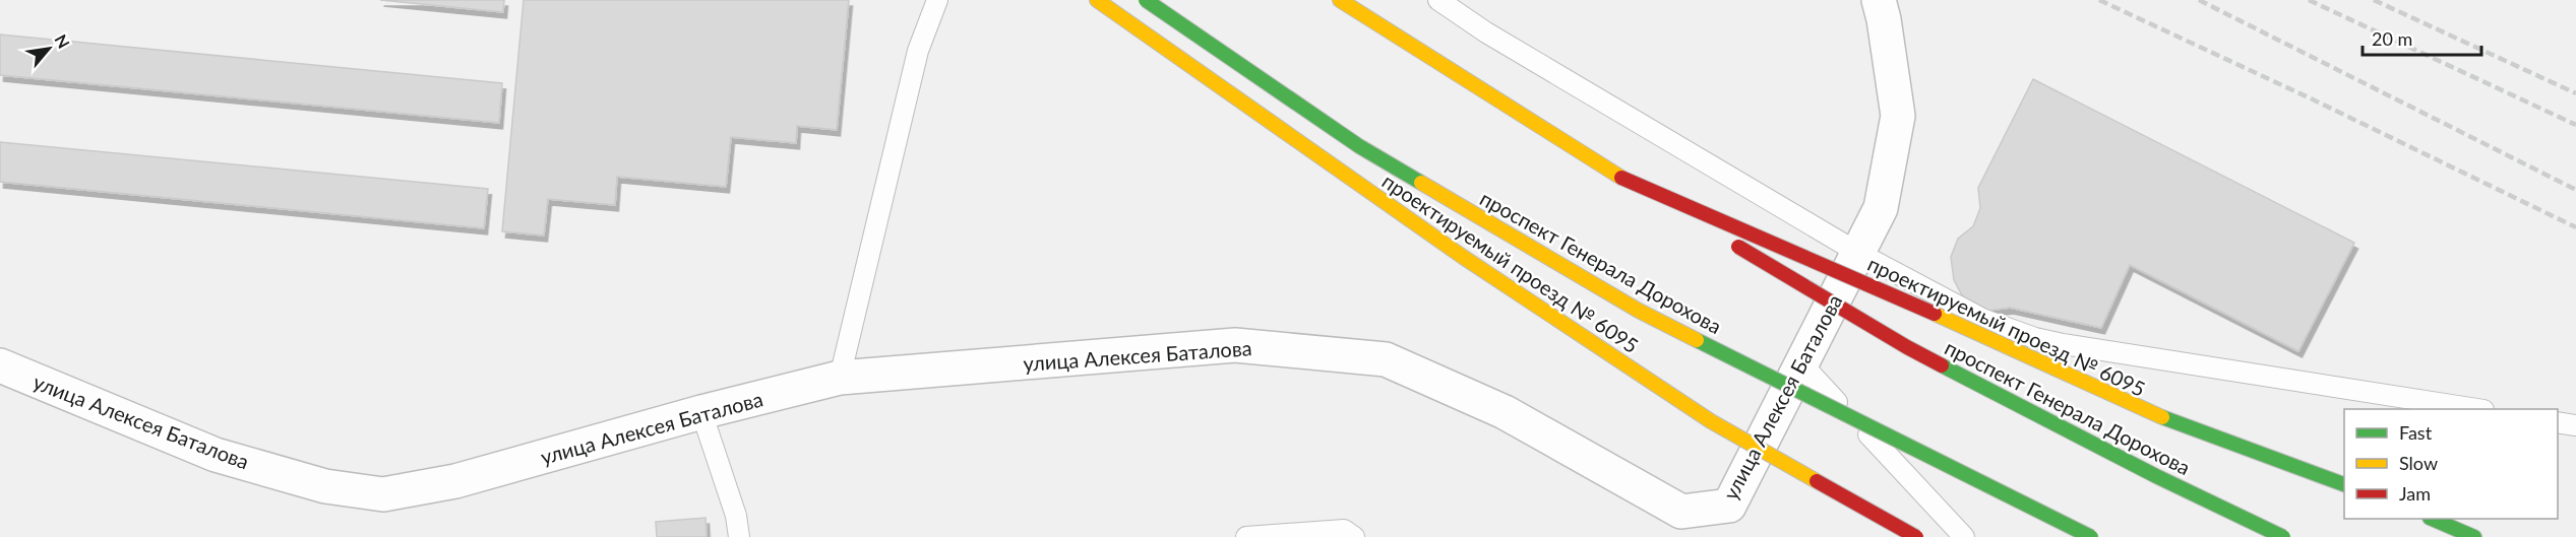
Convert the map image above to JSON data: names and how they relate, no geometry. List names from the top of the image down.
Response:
{
  "streets": {
    "main road": ["проспект Генерала Дорохова", "проектируемый проезд № 6095"],
    "street": ["улица Алексея Баталова"]
  },
  "crossings": [
    ["проспект Генерала Дорохова", "проектируемый проезд № 6095"]
  ],
  "legend": ["Fast", "Slow", "Jam"],
  "scale_bar": "20 m",
  "north": "top right"
}
